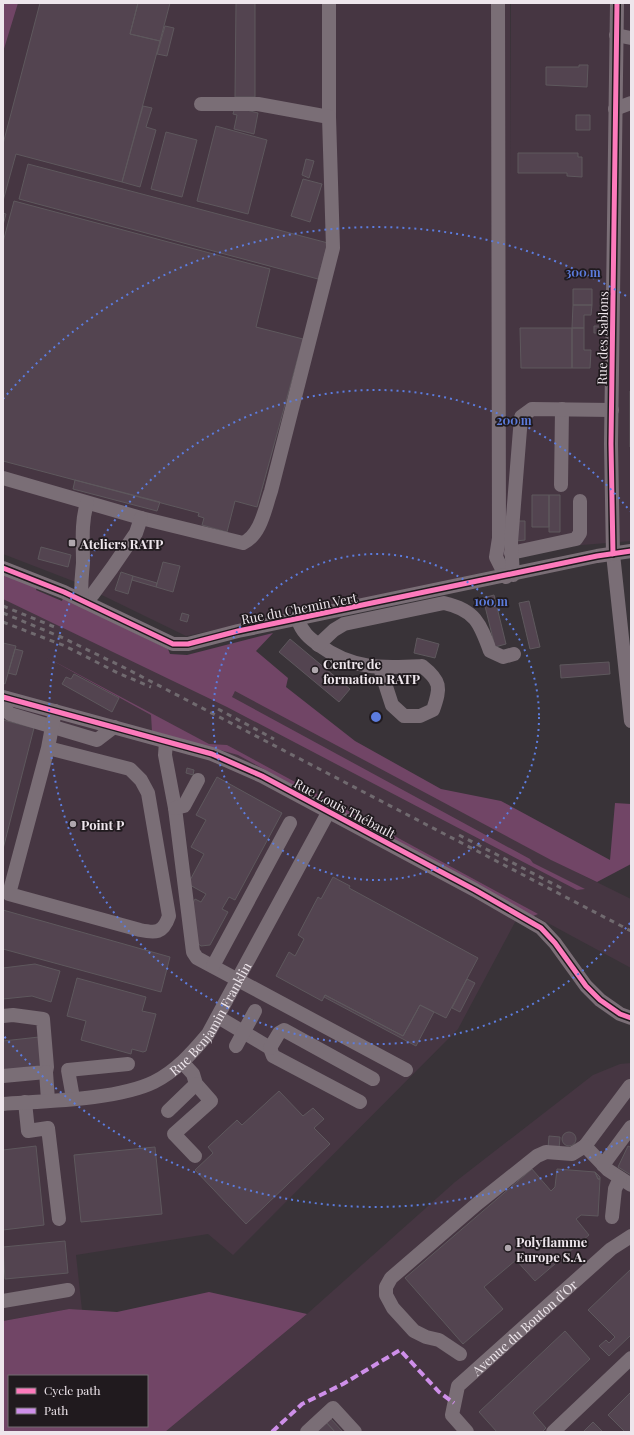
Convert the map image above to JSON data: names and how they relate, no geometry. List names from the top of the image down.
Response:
{
  "streets": {
    "street": [
      "Rue des Sablons",
      "Rue du Chemin Vert",
      "Rue Louis Thébault",
      "Rue Benjamin Franklin",
      "Avenue du Bouton d'Or"
    ]
  },
  "crossings": [
    ["Rue des Sablons", "Rue du Chemin Vert"],
    ["Rue Louis Thébault", "Rue Benjamin Franklin"]
  ],
  "places": {
    "transit": ["Ateliers RATP"],
    "other": ["Centre de formation RATP", "Point P", "Polyflamme Europe S.A."]
  },
  "legend": ["Cycle path", "Path"],
  "rings": ["300 m", "200 m", "100 m"]
}
